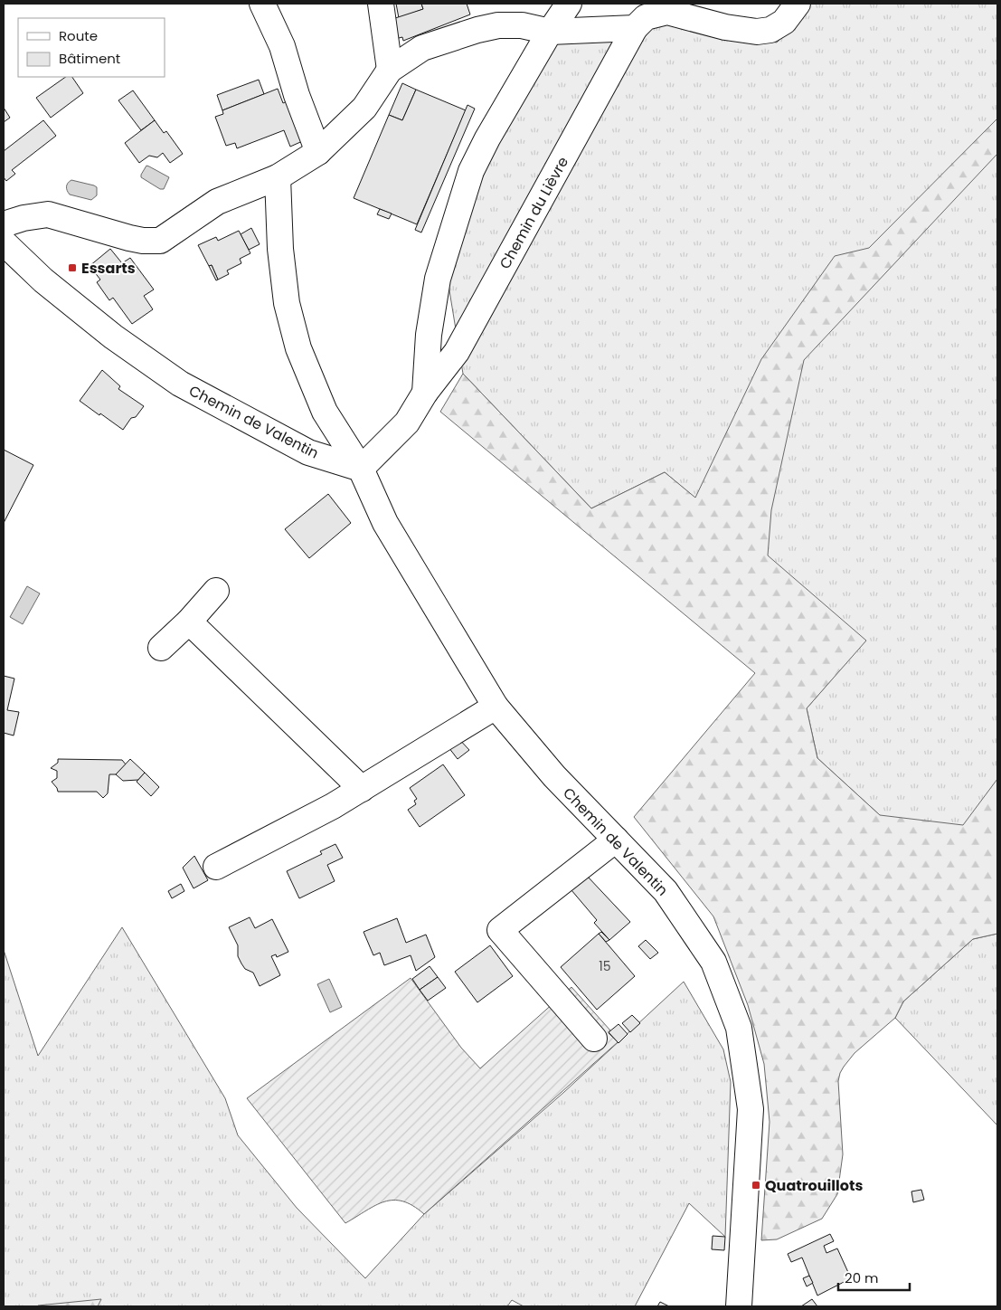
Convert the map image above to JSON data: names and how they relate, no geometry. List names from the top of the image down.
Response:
{
  "streets": {
    "street": ["Chemin du Lièvre", "Chemin de Valentin"]
  },
  "crossings": [
    ["Chemin du Lièvre", "Chemin de Valentin"]
  ],
  "places": {
    "transit": ["Essarts", "Quatrouillots"]
  },
  "house_numbers": ["15"],
  "legend": ["Route", "Bâtiment"],
  "scale_bar": "20 m"
}
